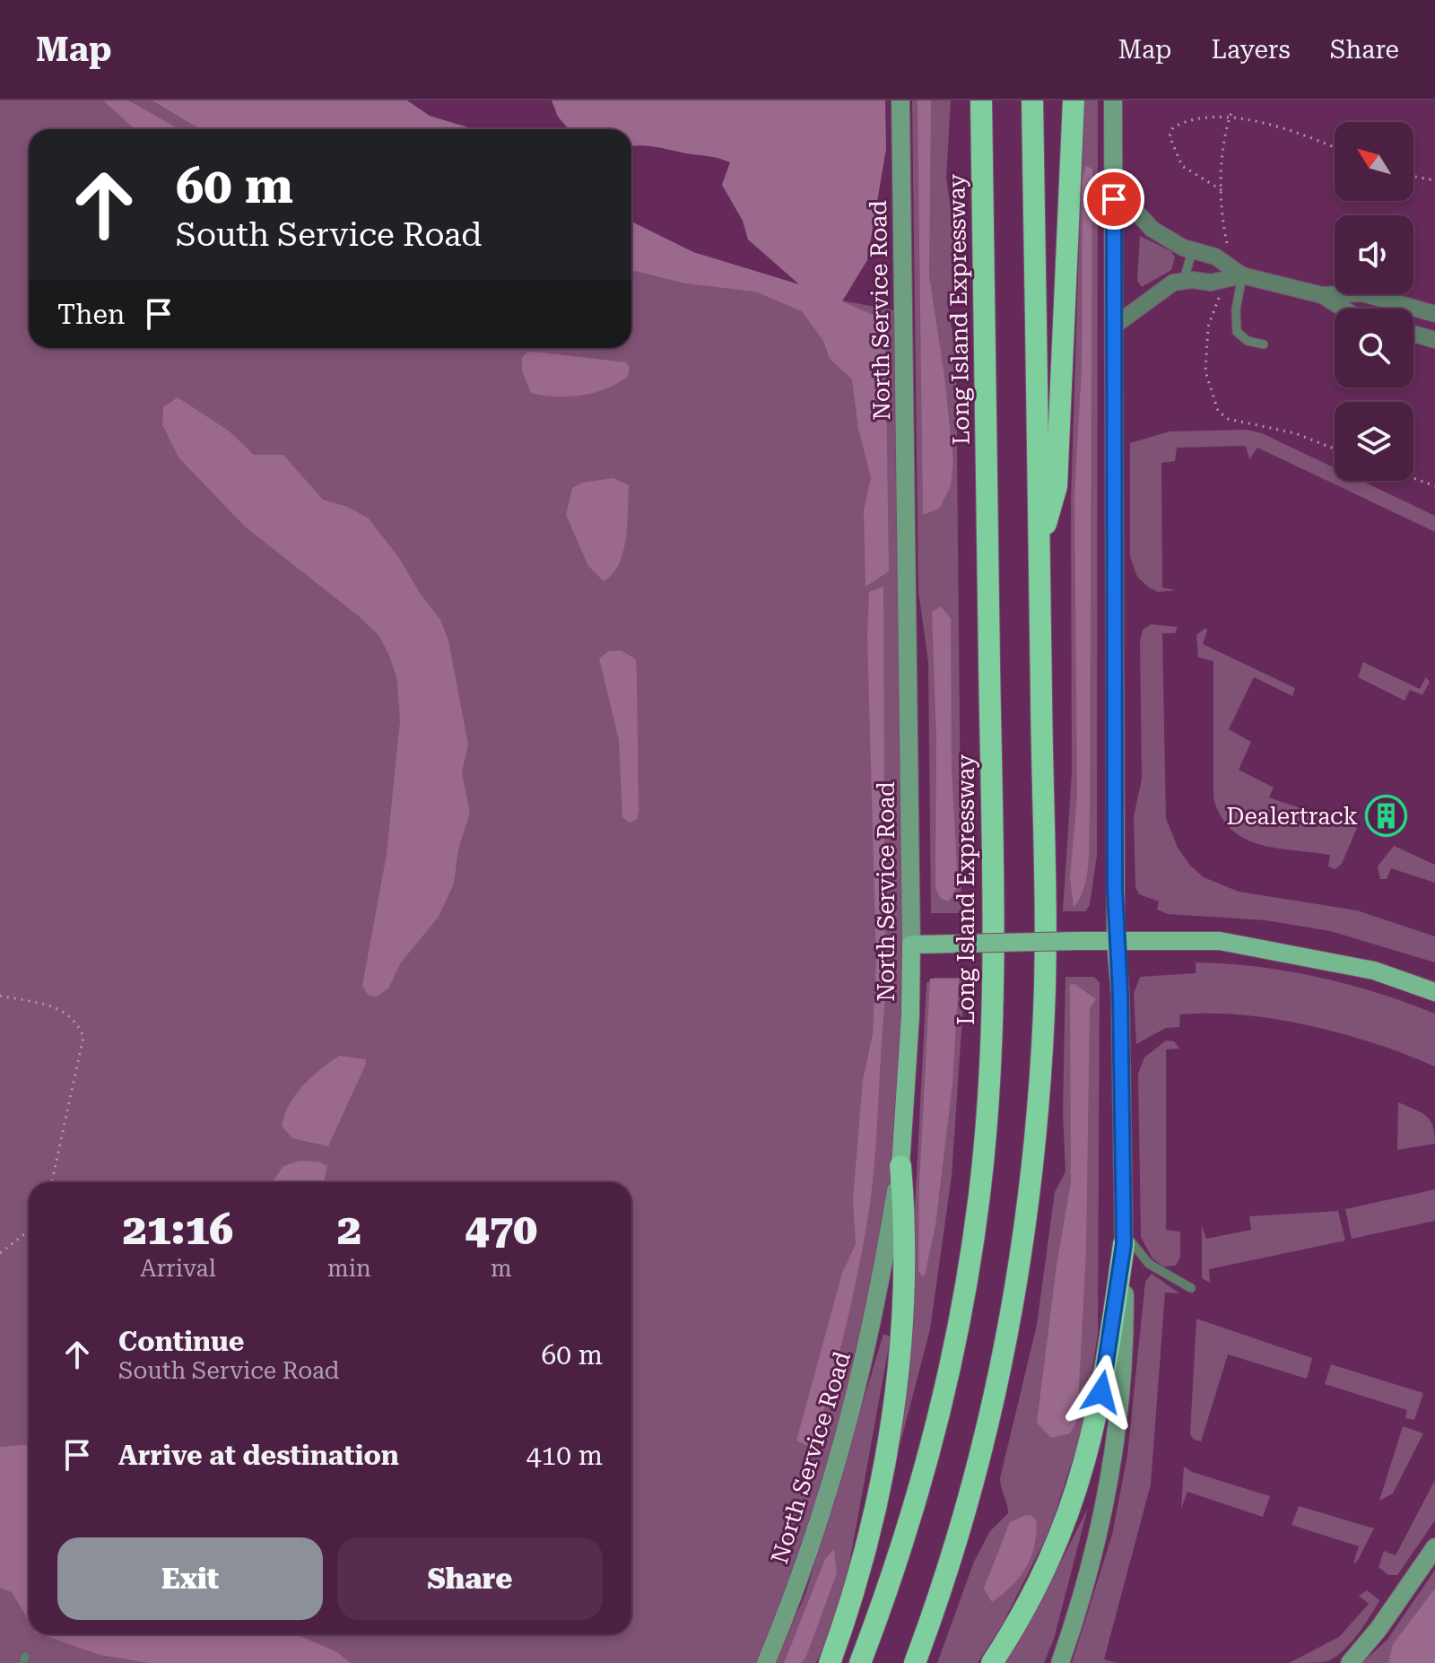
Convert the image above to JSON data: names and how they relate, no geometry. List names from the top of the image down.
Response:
{
  "streets": {
    "highway": ["Long Island Expressway"],
    "main road": ["North Service Road"]
  },
  "places": {
    "building": ["Dealertrack"]
  },
  "north": "top left",
  "page": {
    "header": "Map",
    "nav": ["Map", "Layers", "Share"],
    "turn": ["60 m", "South Service Road"],
    "then": "Then",
    "eta": [
      "21:16",
      "Arrival",
      "2",
      "min",
      "470",
      "m"
    ],
    "list": [
      {
        "name": "Continue",
        "note": "South Service Road",
        "value": "60 m"
      },
      {
        "name": "Arrive at destination",
        "value": "410 m"
      }
    ],
    "buttons": ["Exit", "Share"]
  }
}
